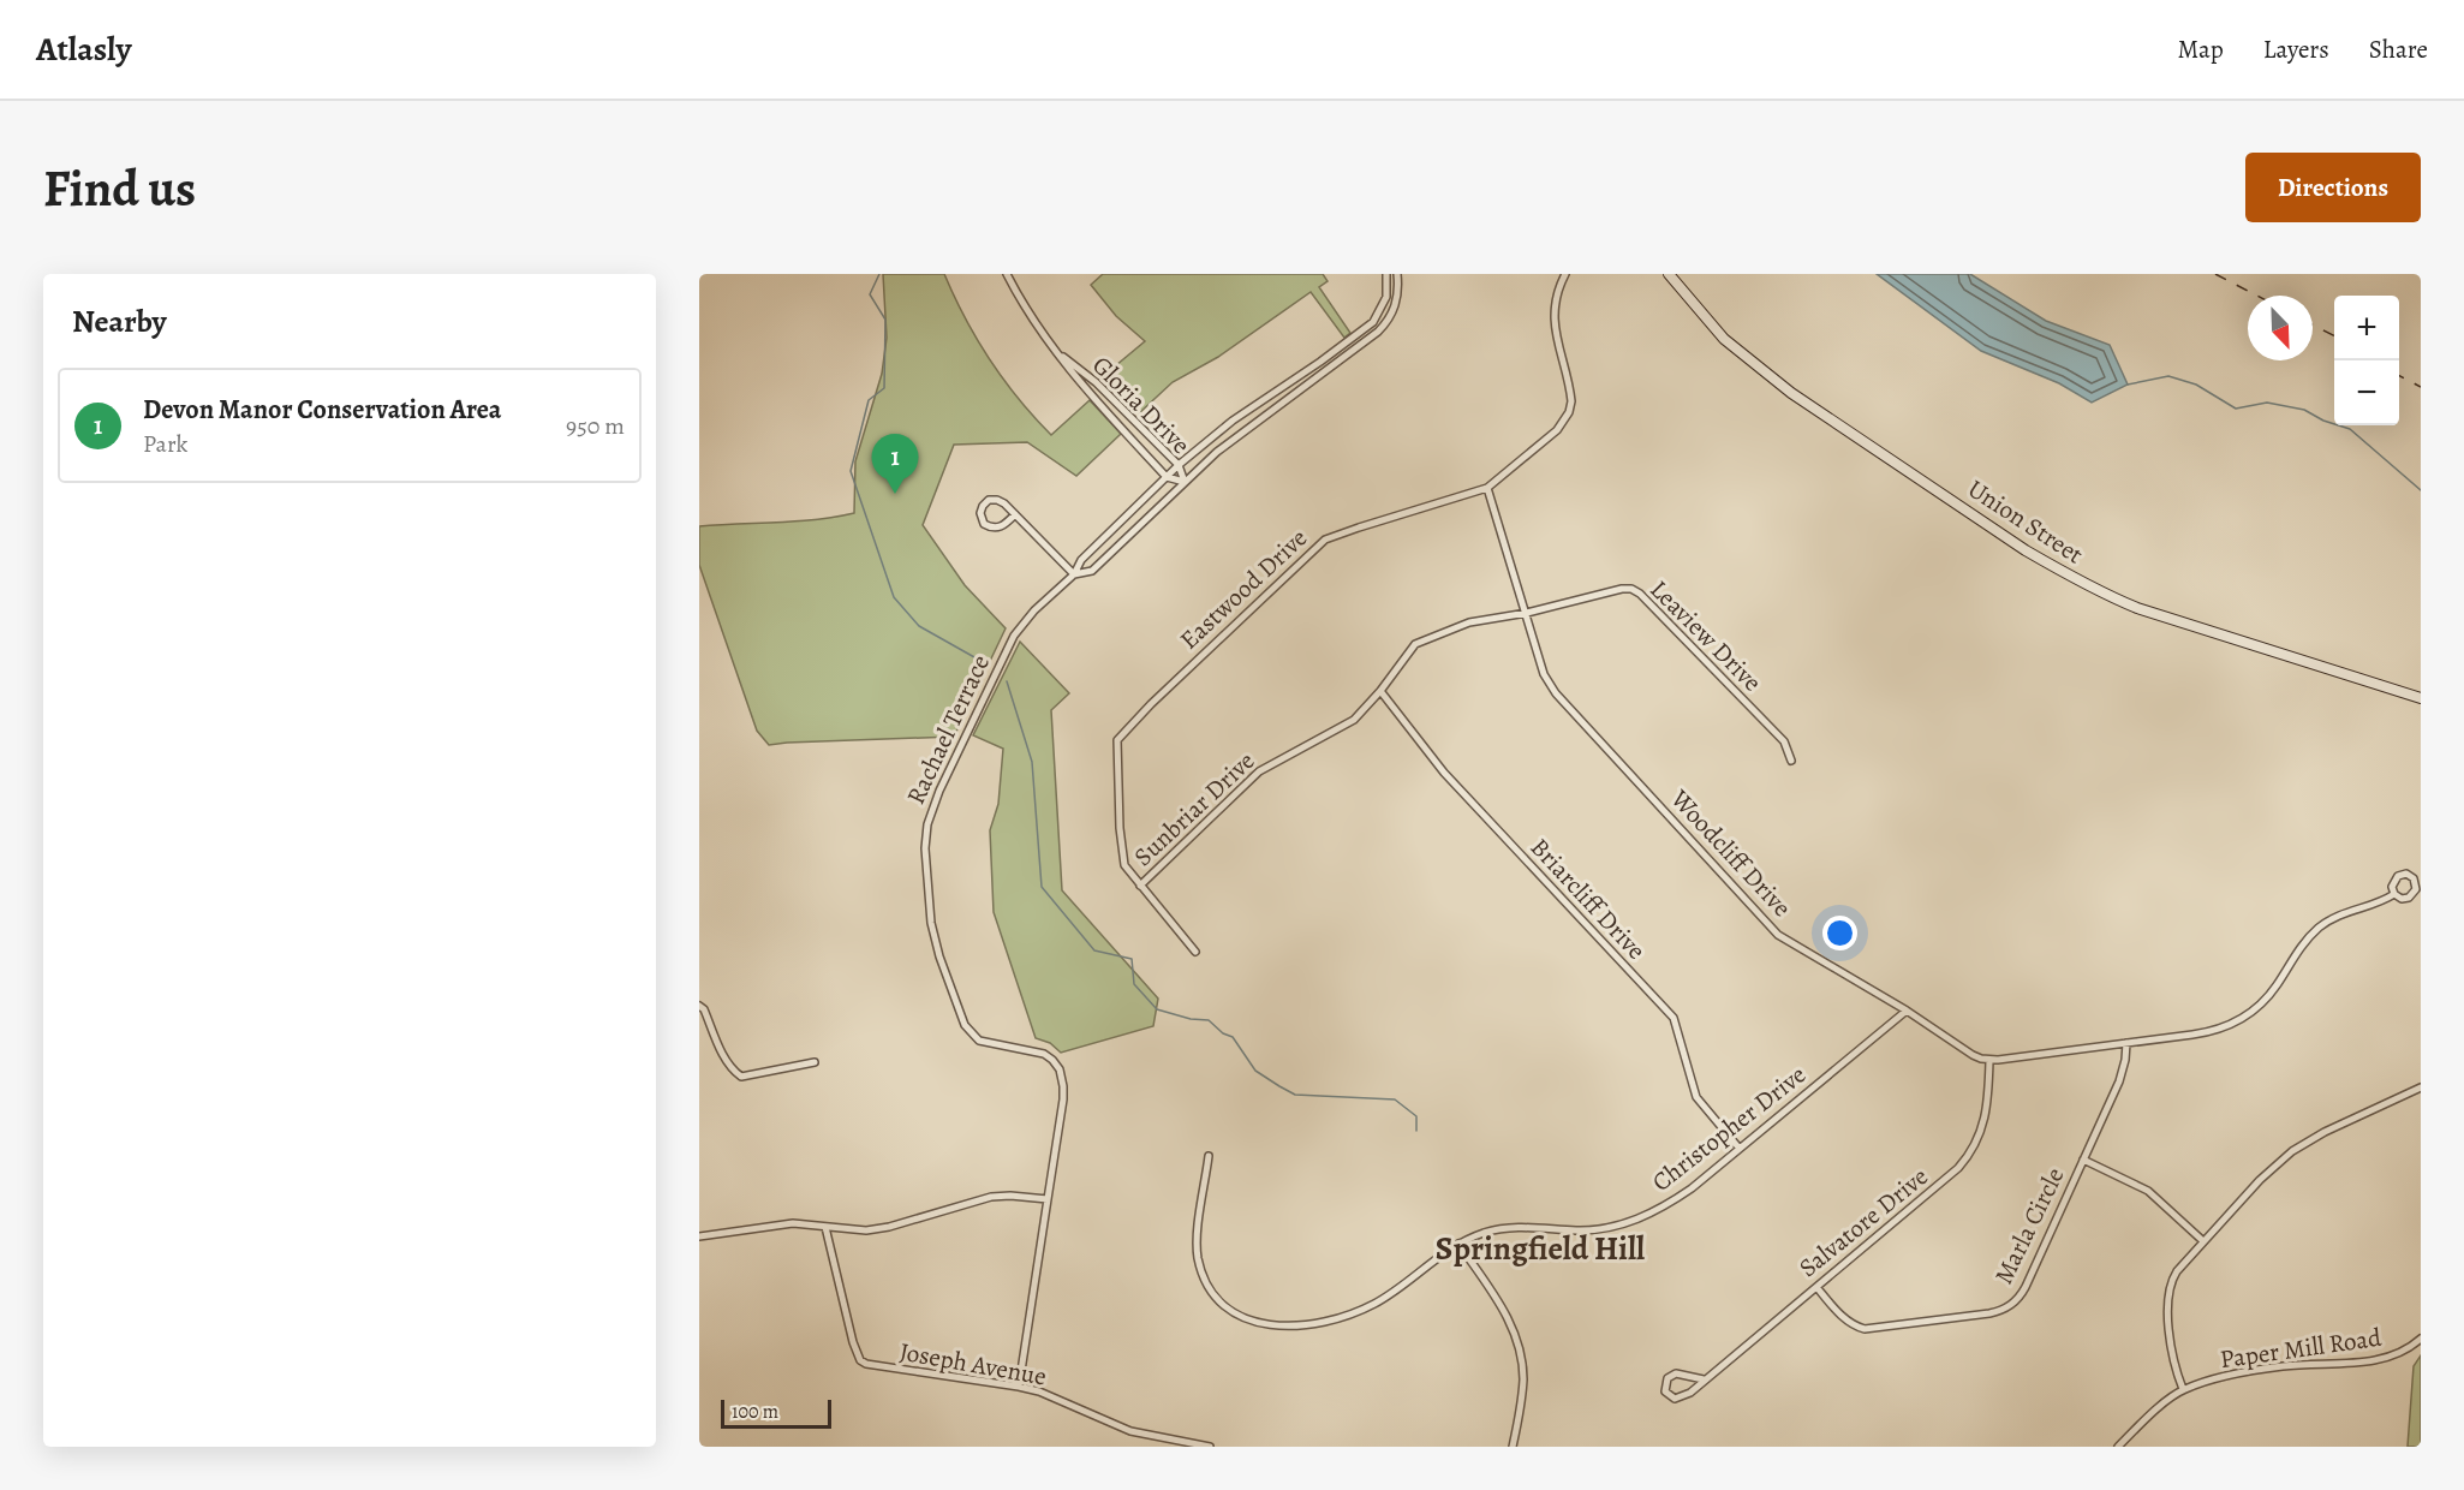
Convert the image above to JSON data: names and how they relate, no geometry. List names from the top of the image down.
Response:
{
  "streets": {
    "main road": ["Union Street"],
    "street": [
      "Gloria Drive",
      "Eastwood Drive",
      "Leaview Drive",
      "Rachael Terrace",
      "Sunbriar Drive",
      "Woodcliff Drive",
      "Briarcliff Drive",
      "Christopher Drive",
      "Salvatore Drive",
      "Marla Circle",
      "Paper Mill Road",
      "Joseph Avenue"
    ]
  },
  "crossings": [
    ["Gloria Drive", "Rachael Terrace"],
    ["Eastwood Drive", "Sunbriar Drive"],
    ["Eastwood Drive", "Woodcliff Drive"],
    ["Leaview Drive", "Sunbriar Drive"],
    ["Leaview Drive", "Woodcliff Drive"],
    ["Rachael Terrace", "Joseph Avenue"],
    ["Sunbriar Drive", "Woodcliff Drive"],
    ["Sunbriar Drive", "Briarcliff Drive"],
    ["Woodcliff Drive", "Christopher Drive"],
    ["Woodcliff Drive", "Salvatore Drive"],
    ["Briarcliff Drive", "Christopher Drive"],
    ["Salvatore Drive", "Marla Circle"]
  ],
  "districts": ["Springfield Hill"],
  "scale_bar": "100 m",
  "north": "bottom right",
  "page": {
    "header": "Atlasly",
    "nav": ["Map", "Layers", "Share"],
    "buttons": "Directions",
    "title": "Find us",
    "heading": "Nearby",
    "map_buttons": ["+", "−"],
    "list": [
      {
        "mark": "1",
        "name": "Devon Manor Conservation Area",
        "note": "Park",
        "value": "950 m"
      }
    ],
    "pins": "1",
    "scale": "100 m"
  }
}
